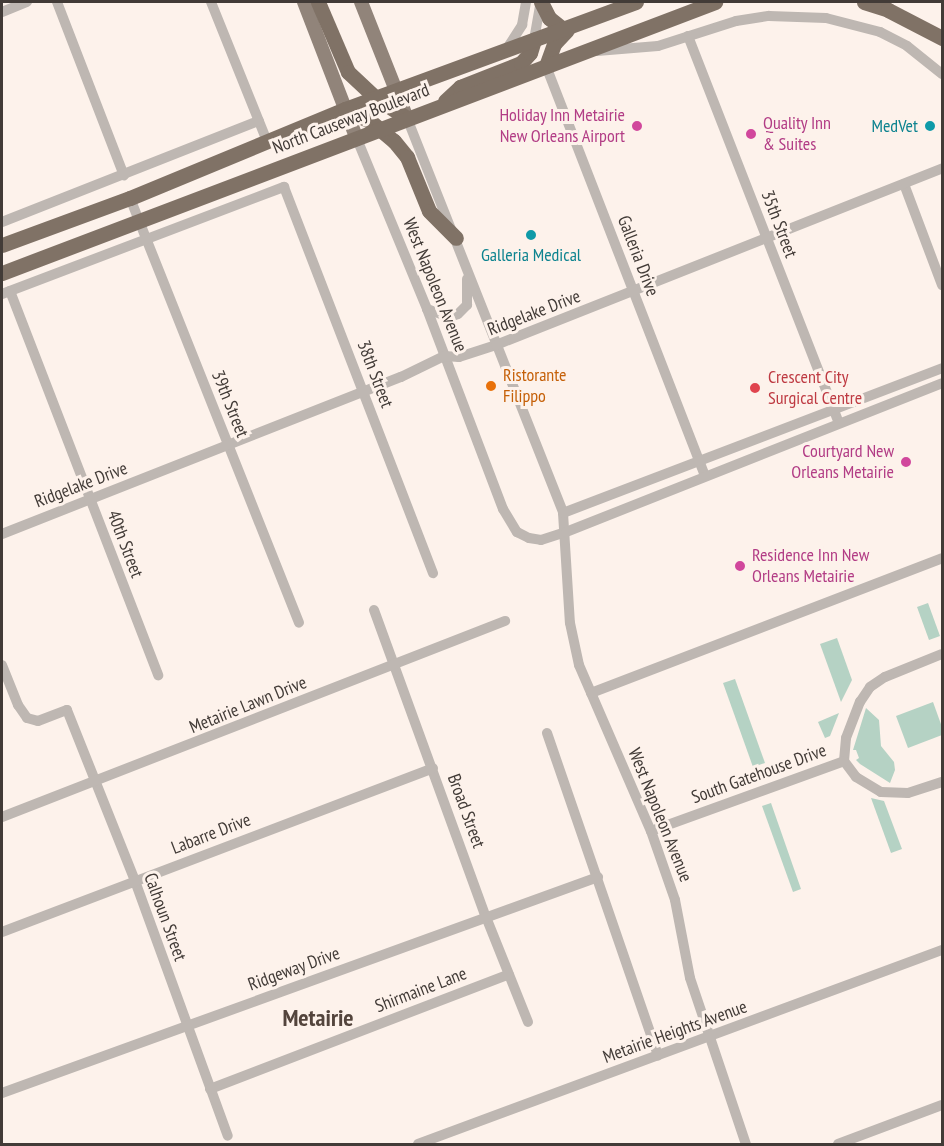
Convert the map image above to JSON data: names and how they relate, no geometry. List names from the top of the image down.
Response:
{
  "streets": {
    "highway": ["North Causeway Boulevard"],
    "main road": ["West Napoleon Avenue"],
    "street": [
      "35th Street",
      "Galleria Drive",
      "Ridgelake Drive",
      "38th Street",
      "39th Street",
      "40th Street",
      "Metairie Lawn Drive",
      "South Gatehouse Drive",
      "Broad Street",
      "Labarre Drive",
      "Calhoun Street",
      "Ridgeway Drive",
      "Shirmaine Lane",
      "Metairie Heights Avenue"
    ]
  },
  "crossings": [
    ["North Causeway Boulevard", "Galleria Drive"],
    ["North Causeway Boulevard", "West Napoleon Avenue"],
    ["North Causeway Boulevard", "39th Street"],
    ["35th Street", "Ridgelake Drive"],
    ["Galleria Drive", "Ridgelake Drive"],
    ["West Napoleon Avenue", "Ridgelake Drive"],
    ["West Napoleon Avenue", "South Gatehouse Drive"],
    ["West Napoleon Avenue", "Metairie Heights Avenue"],
    ["Ridgelake Drive", "38th Street"],
    ["Ridgelake Drive", "39th Street"],
    ["Ridgelake Drive", "40th Street"],
    ["38th Street", "39th Street"],
    ["Metairie Lawn Drive", "Broad Street"],
    ["Metairie Lawn Drive", "Calhoun Street"],
    ["Broad Street", "Labarre Drive"],
    ["Broad Street", "Ridgeway Drive"],
    ["Broad Street", "Shirmaine Lane"],
    ["Labarre Drive", "Calhoun Street"],
    ["Calhoun Street", "Ridgeway Drive"],
    ["Calhoun Street", "Shirmaine Lane"]
  ],
  "districts": ["Metairie"],
  "places": [
    "Holiday Inn Metairie New Orleans Airport",
    "MedVet",
    "Quality Inn & Suites",
    "Galleria Medical",
    "Ristorante Filippo",
    "Crescent City Surgical Centre",
    "Courtyard New Orleans Metairie",
    "Residence Inn New Orleans Metairie"
  ]
}
